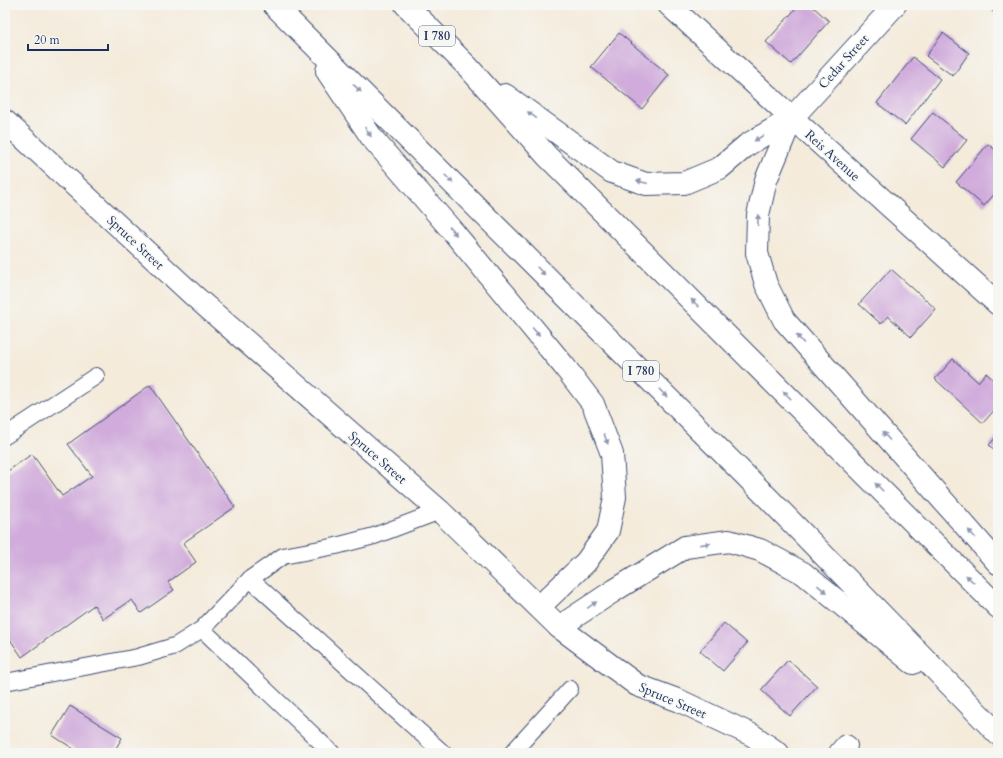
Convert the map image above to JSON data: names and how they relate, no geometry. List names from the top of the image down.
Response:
{
  "streets": {
    "main road": [
      "I 780",
      "Cedar Street",
      "Reis Avenue",
      "Spruce Street"
    ]
  },
  "crossings": [
    ["Cedar Street", "Reis Avenue"]
  ],
  "scale_bar": "20 m"
}
